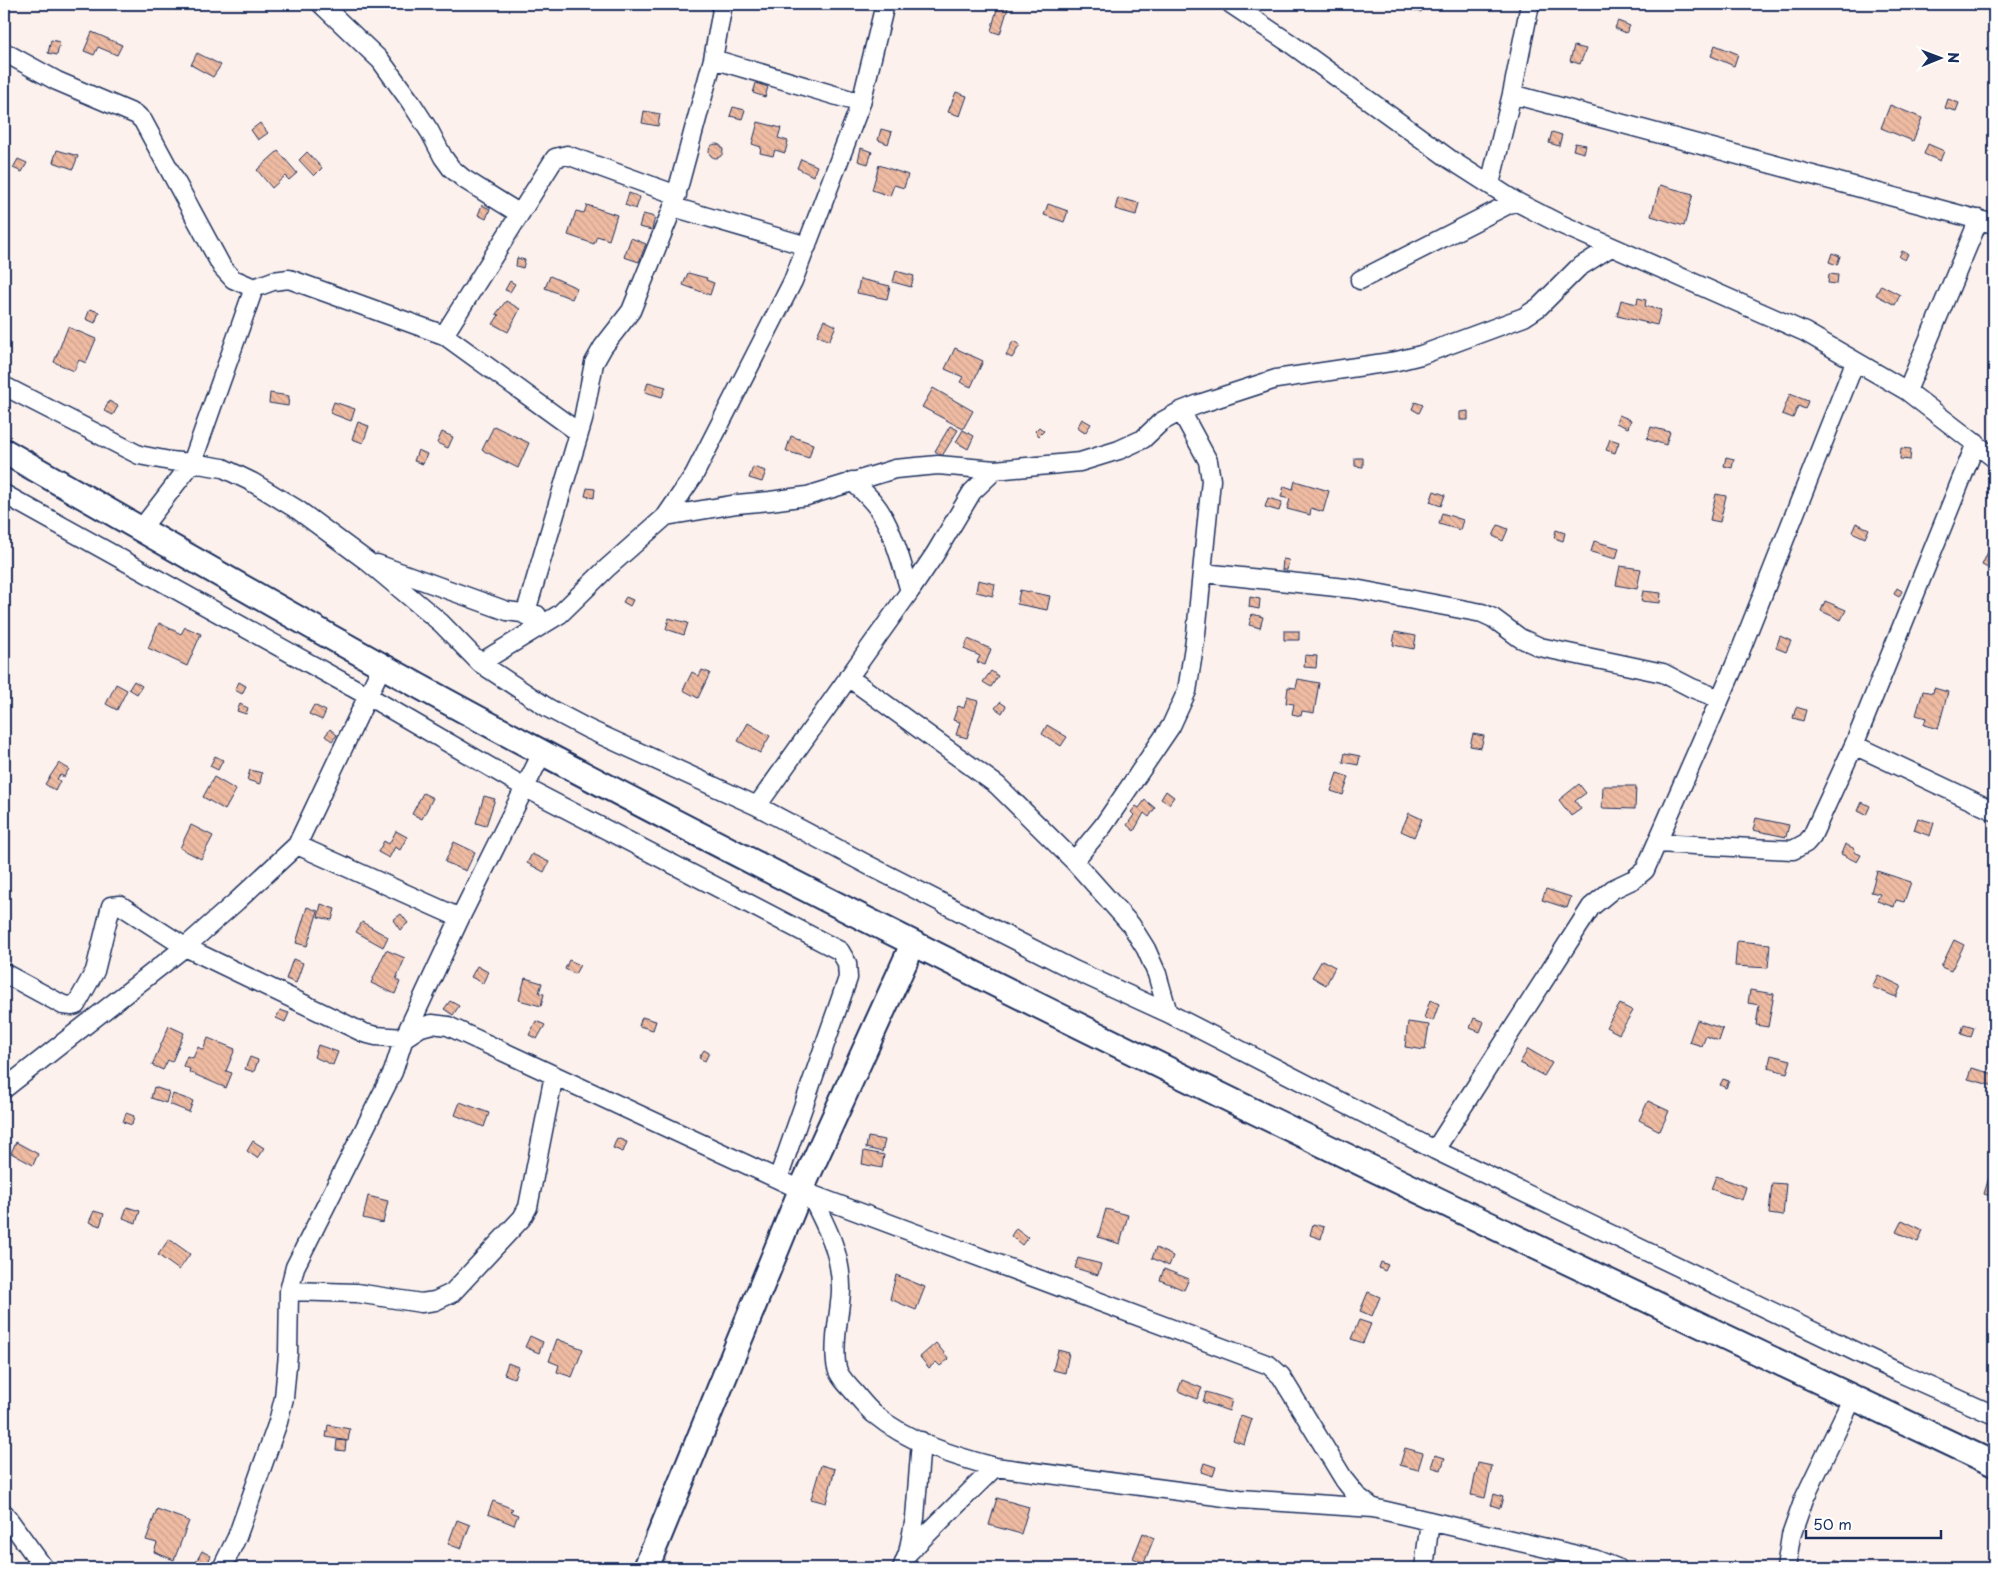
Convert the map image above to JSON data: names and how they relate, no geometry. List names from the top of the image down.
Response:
{
  "scale_bar": "50 m",
  "north": "right"
}
